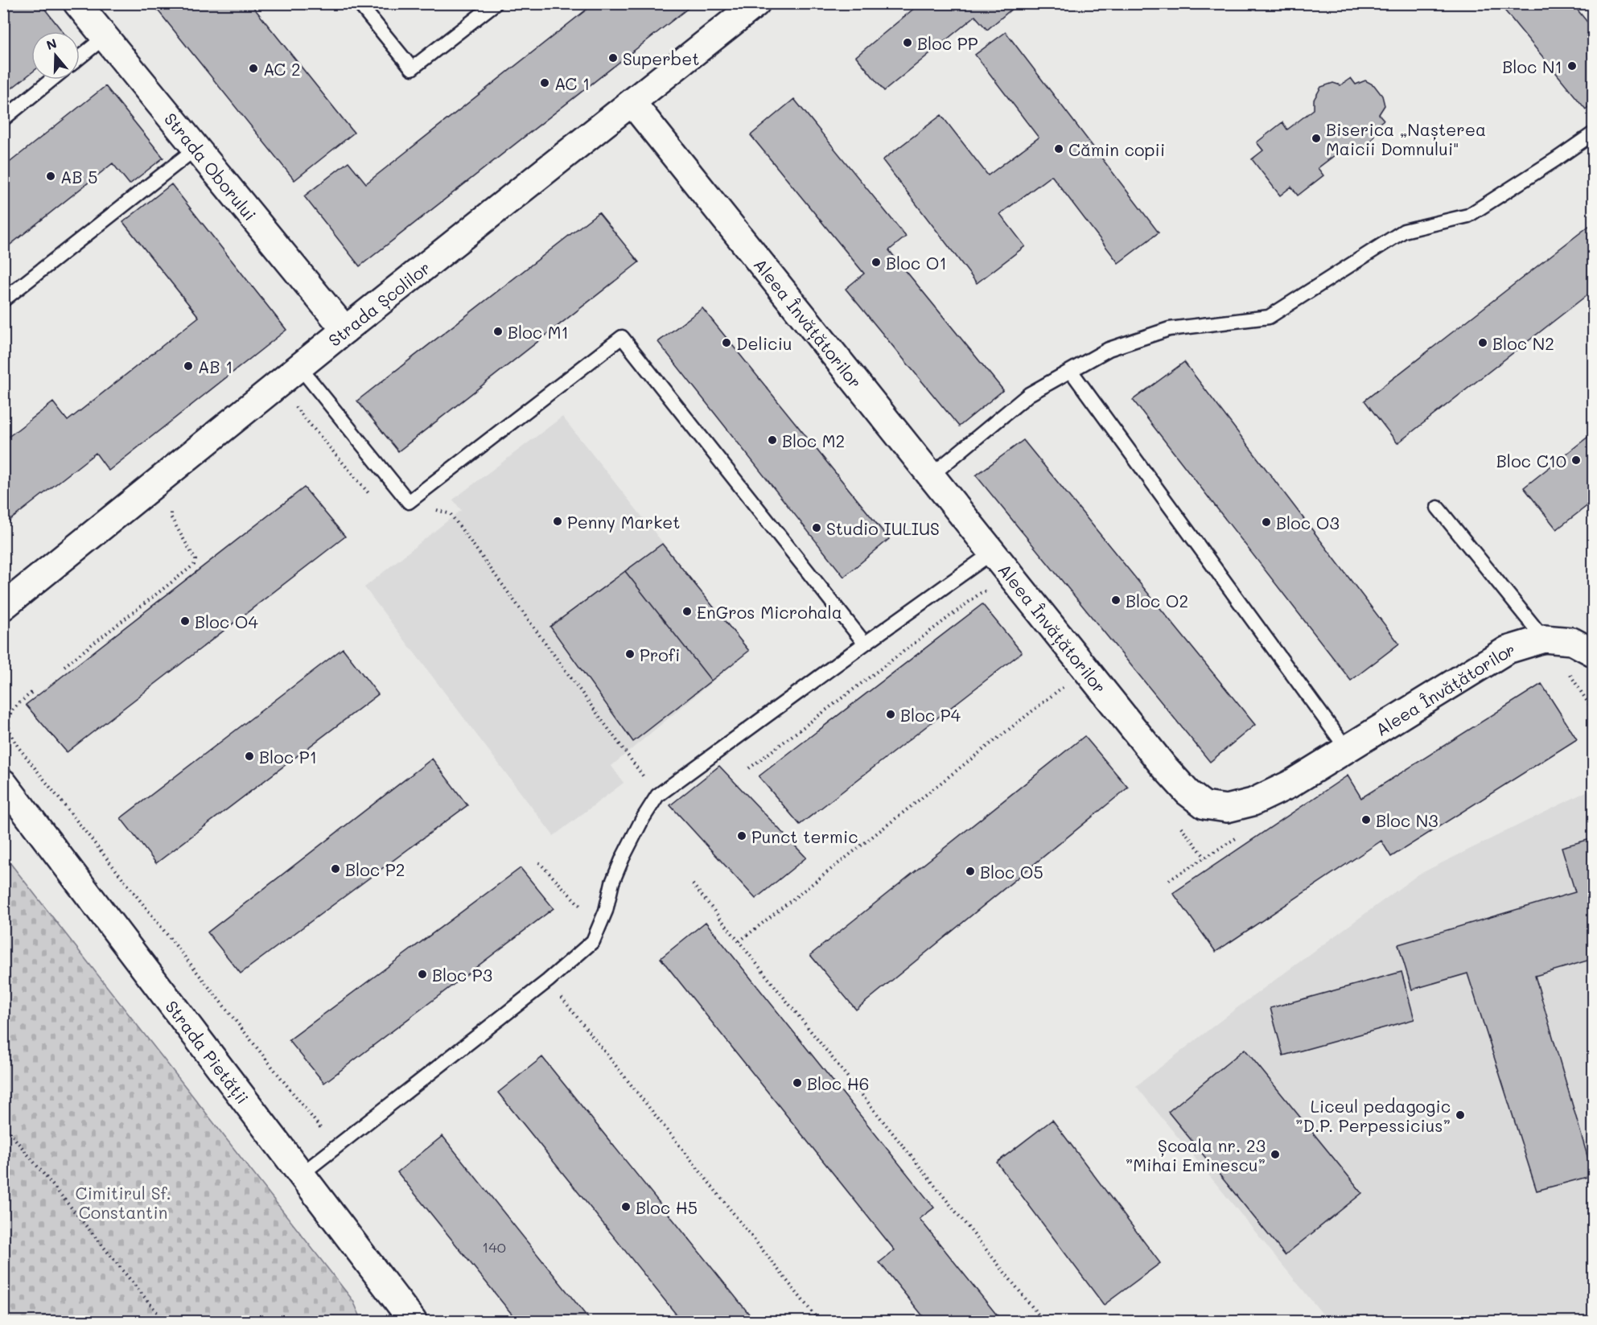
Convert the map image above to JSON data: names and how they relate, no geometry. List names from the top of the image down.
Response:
{
  "streets": {
    "street": [
      "Strada Oborului",
      "Strada Școlilor",
      "Aleea Învățătorilor",
      "Strada Pietății"
    ]
  },
  "crossings": [
    ["Strada Oborului", "Strada Școlilor"],
    ["Strada Școlilor", "Aleea Învățătorilor"]
  ],
  "parks": ["Cimitirul Sf. Constantin"],
  "places": [
    "Bloc PP",
    "Superbet",
    "Bloc N1",
    "AC 2",
    "AC 1",
    "Biserica „Nașterea Maicii Domnului\"",
    "Cămin copii",
    "AB 5",
    "Bloc O1",
    "Bloc M1",
    "Deliciu",
    "Bloc N2",
    "AB 1",
    "Bloc M2",
    "Bloc C10",
    "Penny Market",
    "Bloc O3",
    "Studio IULIUS",
    "Bloc O2",
    "EnGros Microhala",
    "Bloc O4",
    "Profi",
    "Bloc P4",
    "Bloc P1",
    "Bloc N3",
    "Punct termic",
    "Bloc P2",
    "Bloc O5",
    "Bloc P3",
    "Bloc H6",
    "Liceul pedagogic ”D.P. Perpessicius”",
    "Școala nr. 23 ”Mihai Eminescu”",
    "Bloc H5"
  ],
  "house_numbers": ["140"],
  "north": "top"
}
